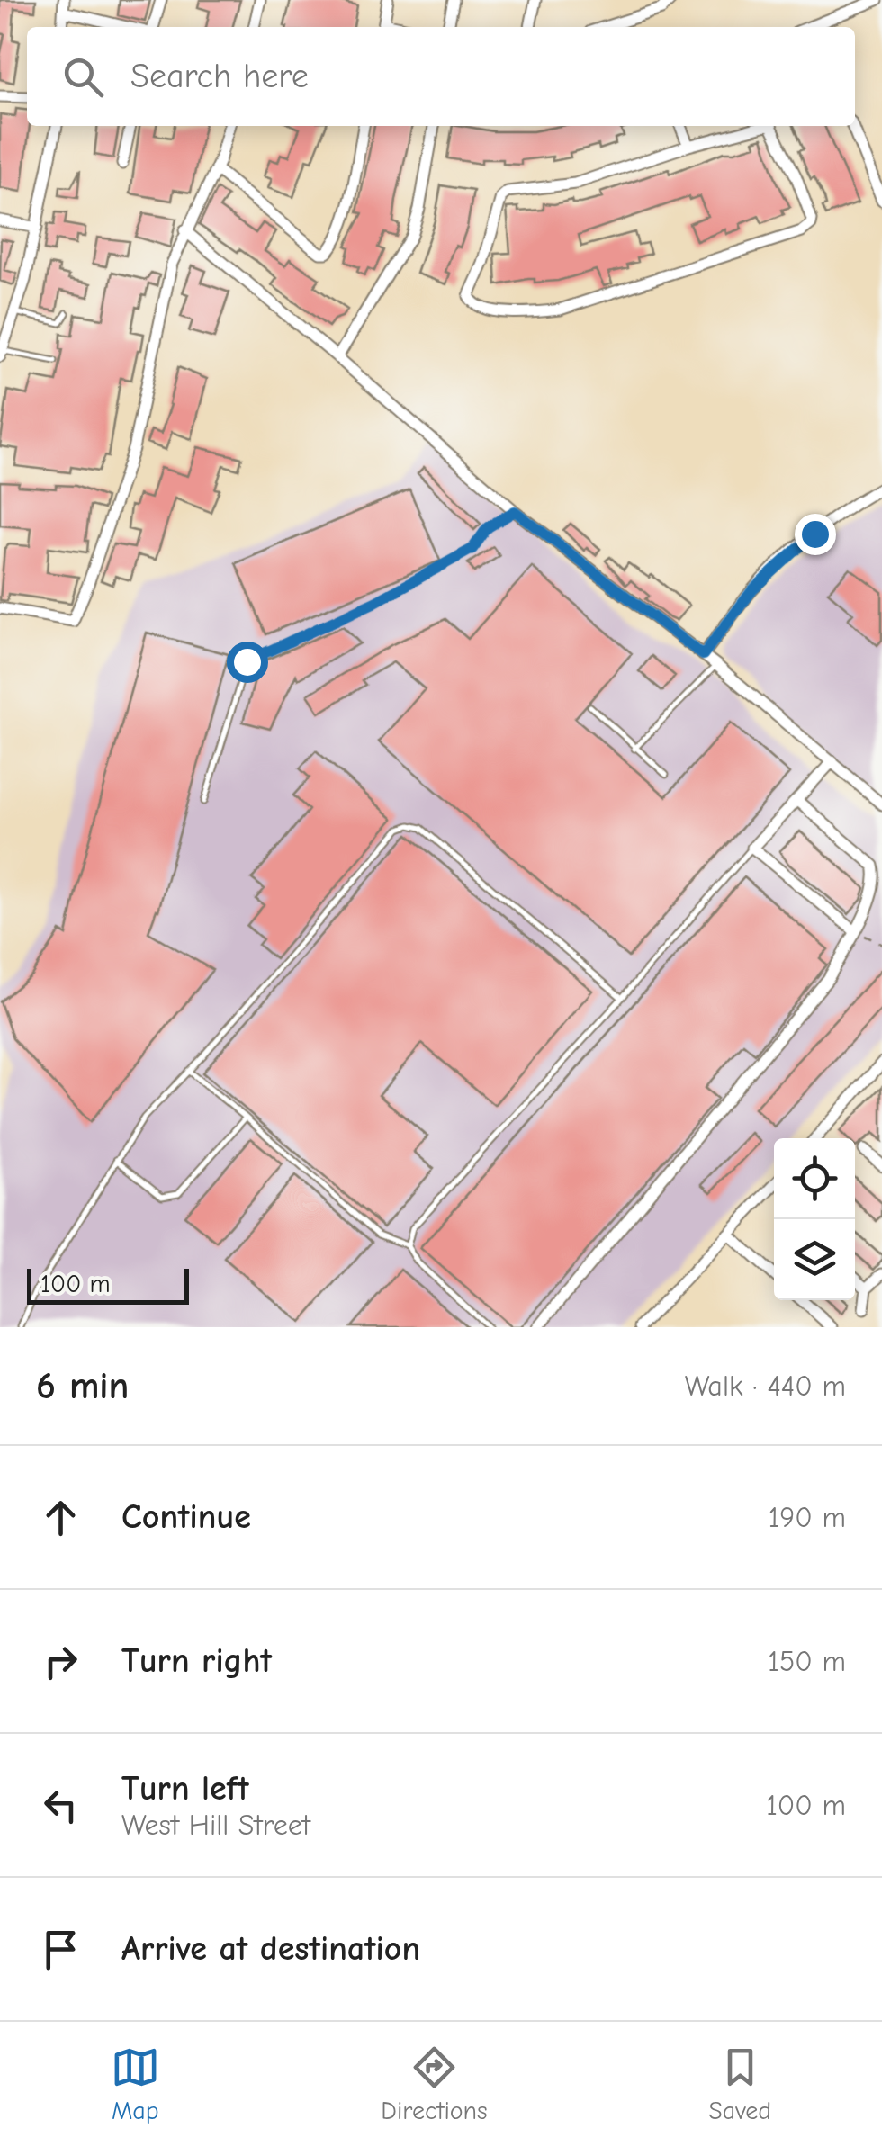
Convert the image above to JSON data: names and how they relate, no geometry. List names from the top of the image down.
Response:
{
  "scale_bar": "100 m",
  "page": {
    "search": "Search here",
    "scale": "100 m",
    "heading": ["6 min", "Walk · 440 m"],
    "list": [
      ["Continue", "190 m"],
      ["Turn right", "150 m"],
      ["Turn left", "West Hill Street", "100 m"],
      "Arrive at destination"
    ],
    "nav": ["Map", "Directions", "Saved"]
  }
}
